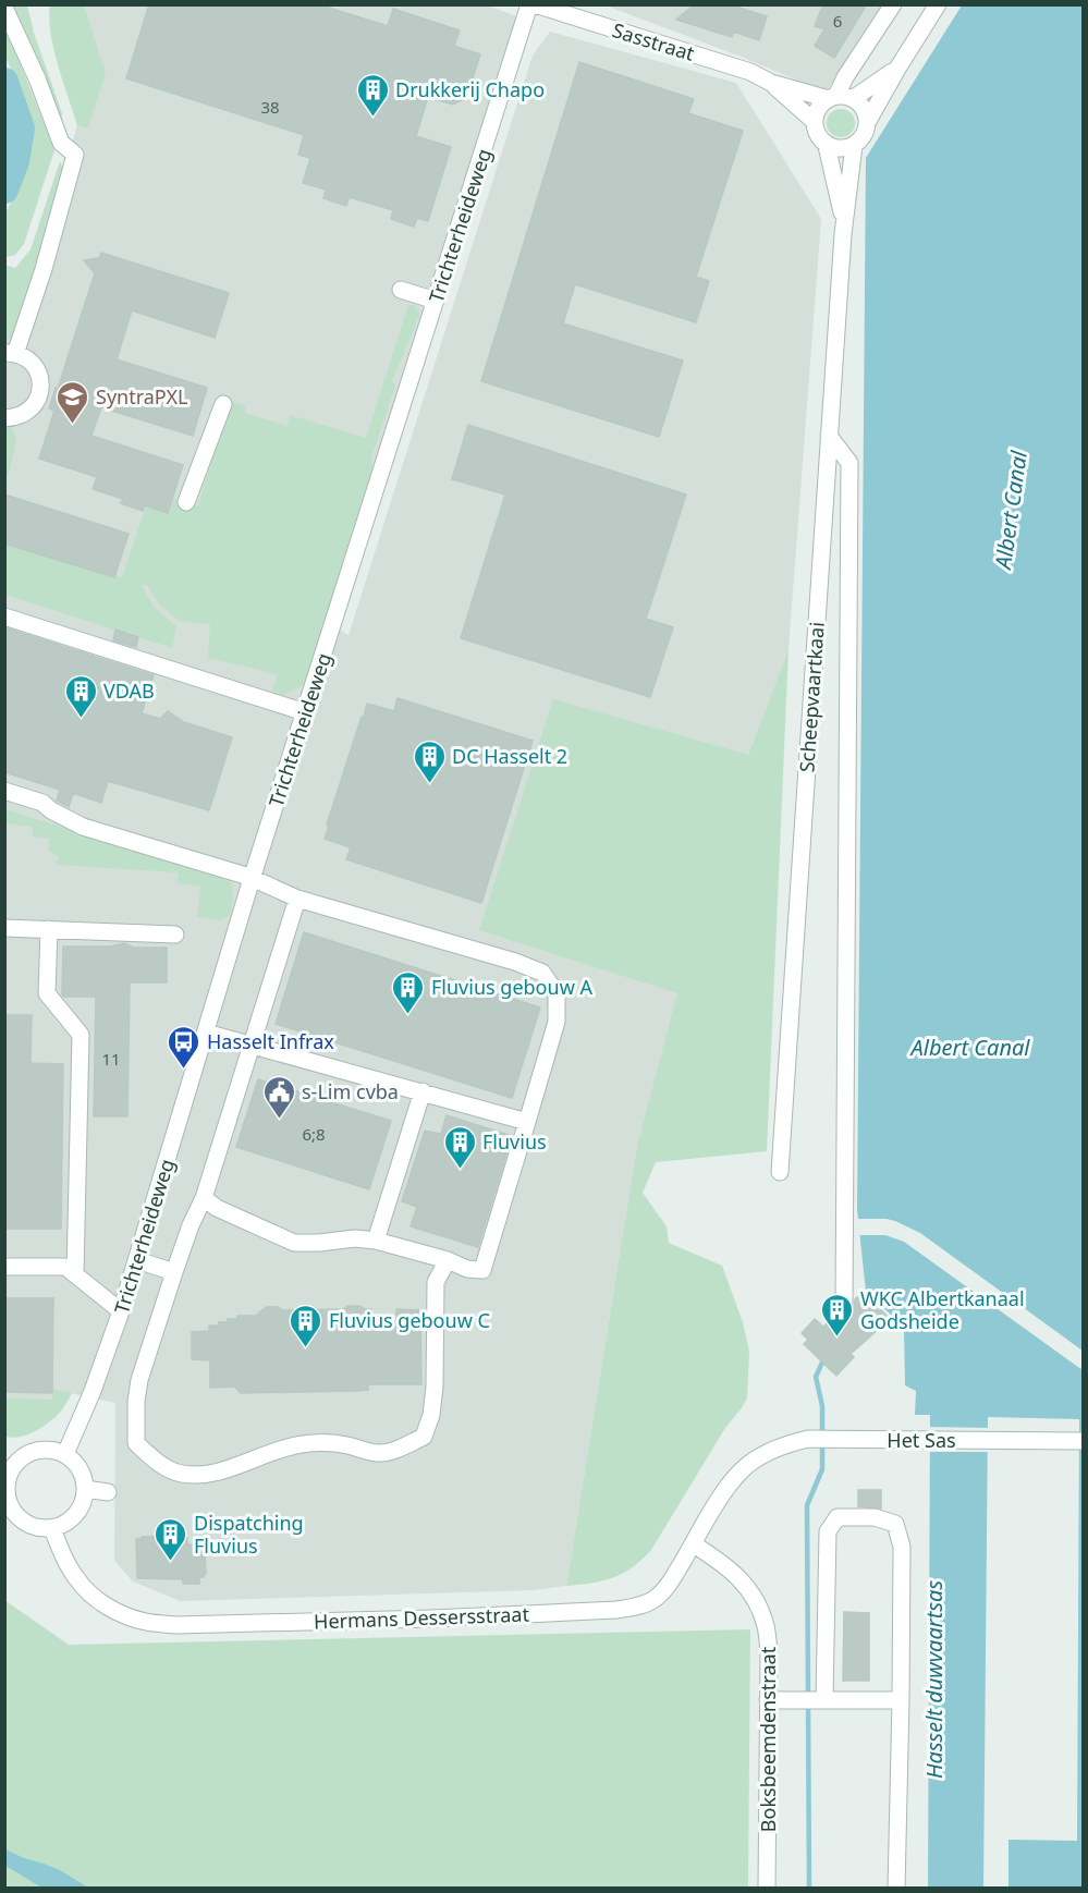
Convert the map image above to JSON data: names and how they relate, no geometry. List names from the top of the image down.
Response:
{
  "streets": {
    "street": [
      "Sasstraat",
      "Trichterheideweg",
      "Scheepvaartkaai",
      "Het Sas",
      "Hermans Dessersstraat",
      "Boksbeemdenstraat"
    ]
  },
  "crossings": [
    ["Sasstraat", "Scheepvaartkaai"],
    ["Trichterheideweg", "Hermans Dessersstraat"],
    ["Het Sas", "Hermans Dessersstraat"],
    ["Hermans Dessersstraat", "Boksbeemdenstraat"]
  ],
  "water": ["Albert Canal", "Hasselt duwvaartsas"],
  "places": {
    "building": [
      "Drukkerij Chapo",
      "VDAB",
      "DC Hasselt 2",
      "Fluvius gebouw A",
      "Fluvius",
      "WKC Albertkanaal Godsheide",
      "Fluvius gebouw C",
      "Dispatching Fluvius"
    ],
    "school or university": ["SyntraPXL"],
    "bus stop": ["Hasselt Infrax"],
    "public building": ["s-Lim cvba"]
  },
  "house_numbers": [
    "6",
    "38",
    "11",
    "6;8"
  ]
}
